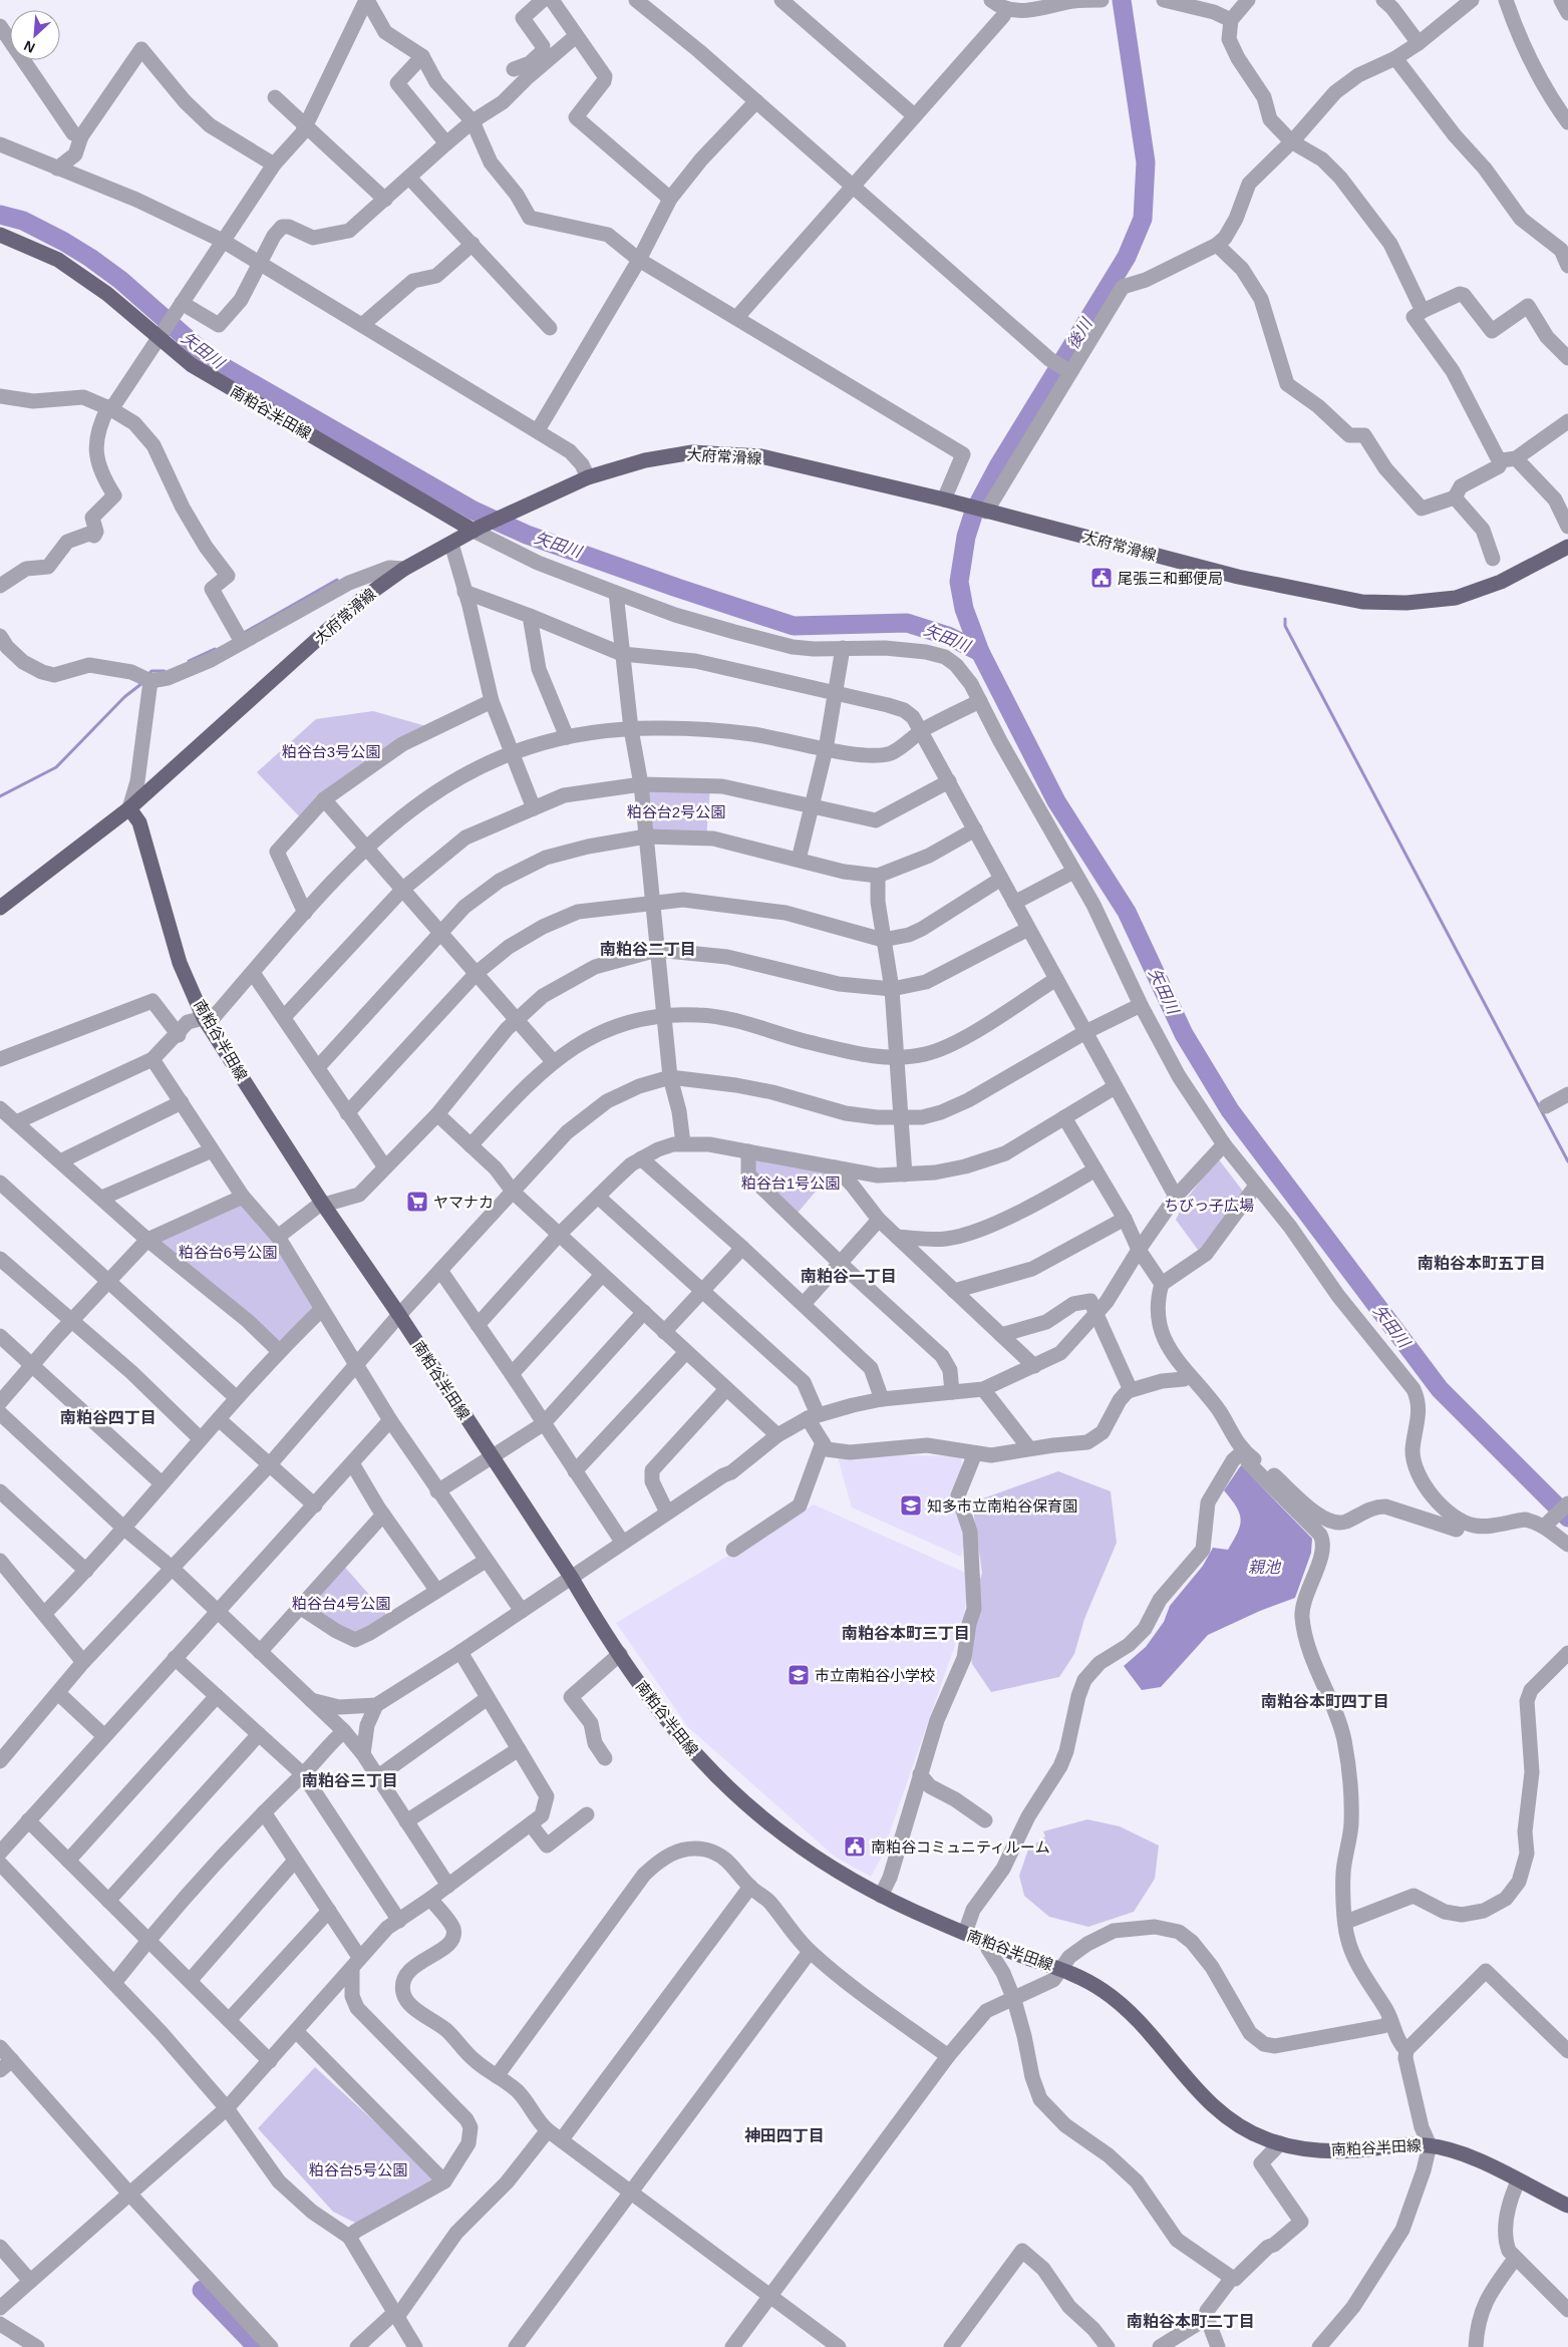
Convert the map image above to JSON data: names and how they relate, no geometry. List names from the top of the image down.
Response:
{
  "streets": {
    "main road": ["南粕谷半田線", "大府常滑線"]
  },
  "crossings": [
    ["南粕谷半田線", "大府常滑線"]
  ],
  "districts": [
    "南粕谷二丁目",
    "南粕谷本町五丁目",
    "南粕谷一丁目",
    "南粕谷四丁目",
    "南粕谷本町三丁目",
    "南粕谷本町四丁目",
    "南粕谷三丁目",
    "神田四丁目",
    "南粕谷本町二丁目"
  ],
  "water": ["後川", "矢田川", "親池"],
  "parks": [
    "粕谷台3号公園",
    "粕谷台2号公園",
    "粕谷台1号公園",
    "ちびっ子広場",
    "粕谷台6号公園",
    "粕谷台4号公園",
    "粕谷台5号公園"
  ],
  "places": {
    "public building": ["尾張三和郵便局", "南粕谷コミュニティルーム"],
    "supermarket": ["ヤマナカ"],
    "school or university": ["知多市立南粕谷保育園", "市立南粕谷小学校"]
  },
  "north": "bottom left"
}
